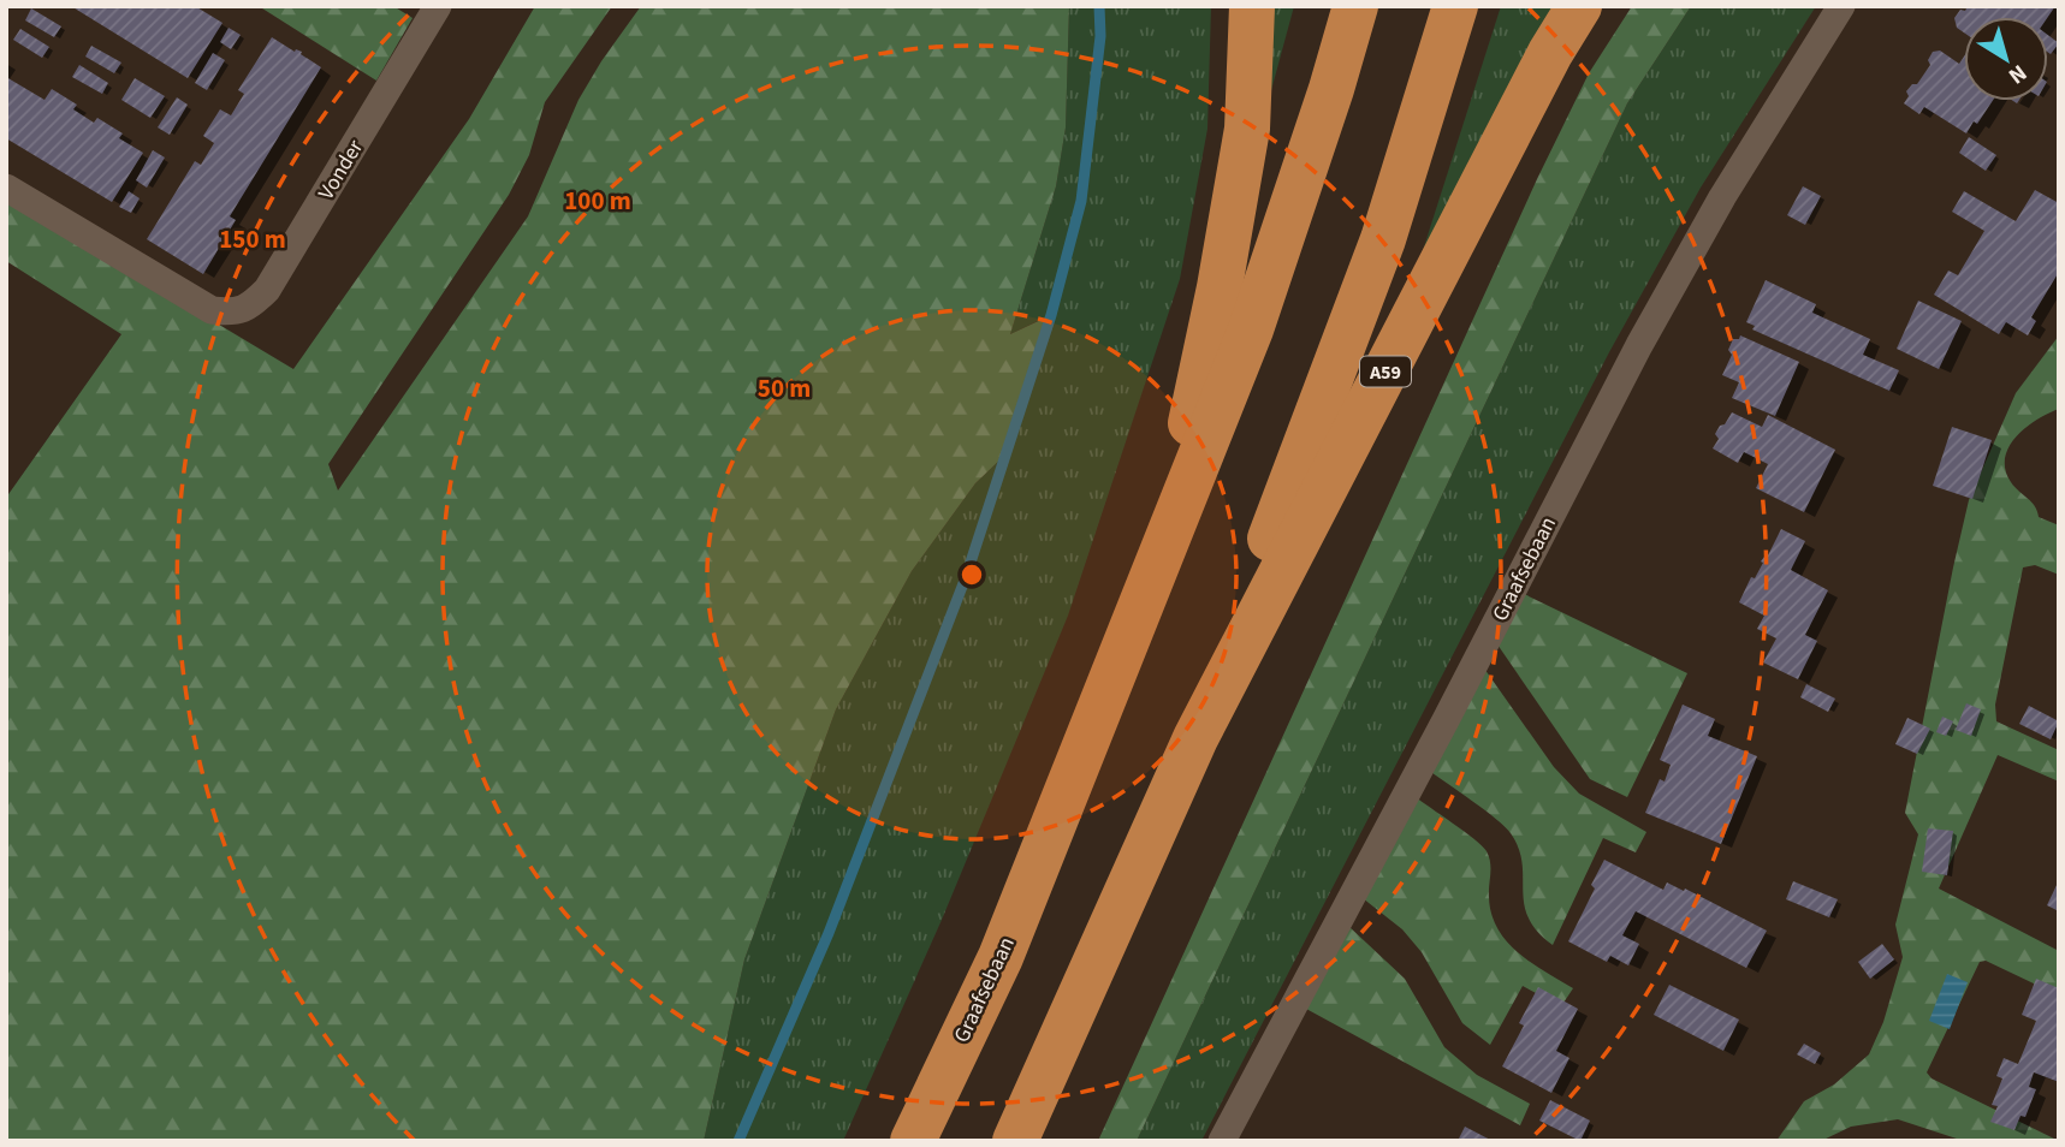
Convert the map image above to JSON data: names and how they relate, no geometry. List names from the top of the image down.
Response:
{
  "streets": {
    "highway": ["A59", "Graafsebaan"],
    "street": ["Vonder"]
  },
  "north": "bottom right",
  "rings": ["100 m", "150 m", "50 m"]
}
